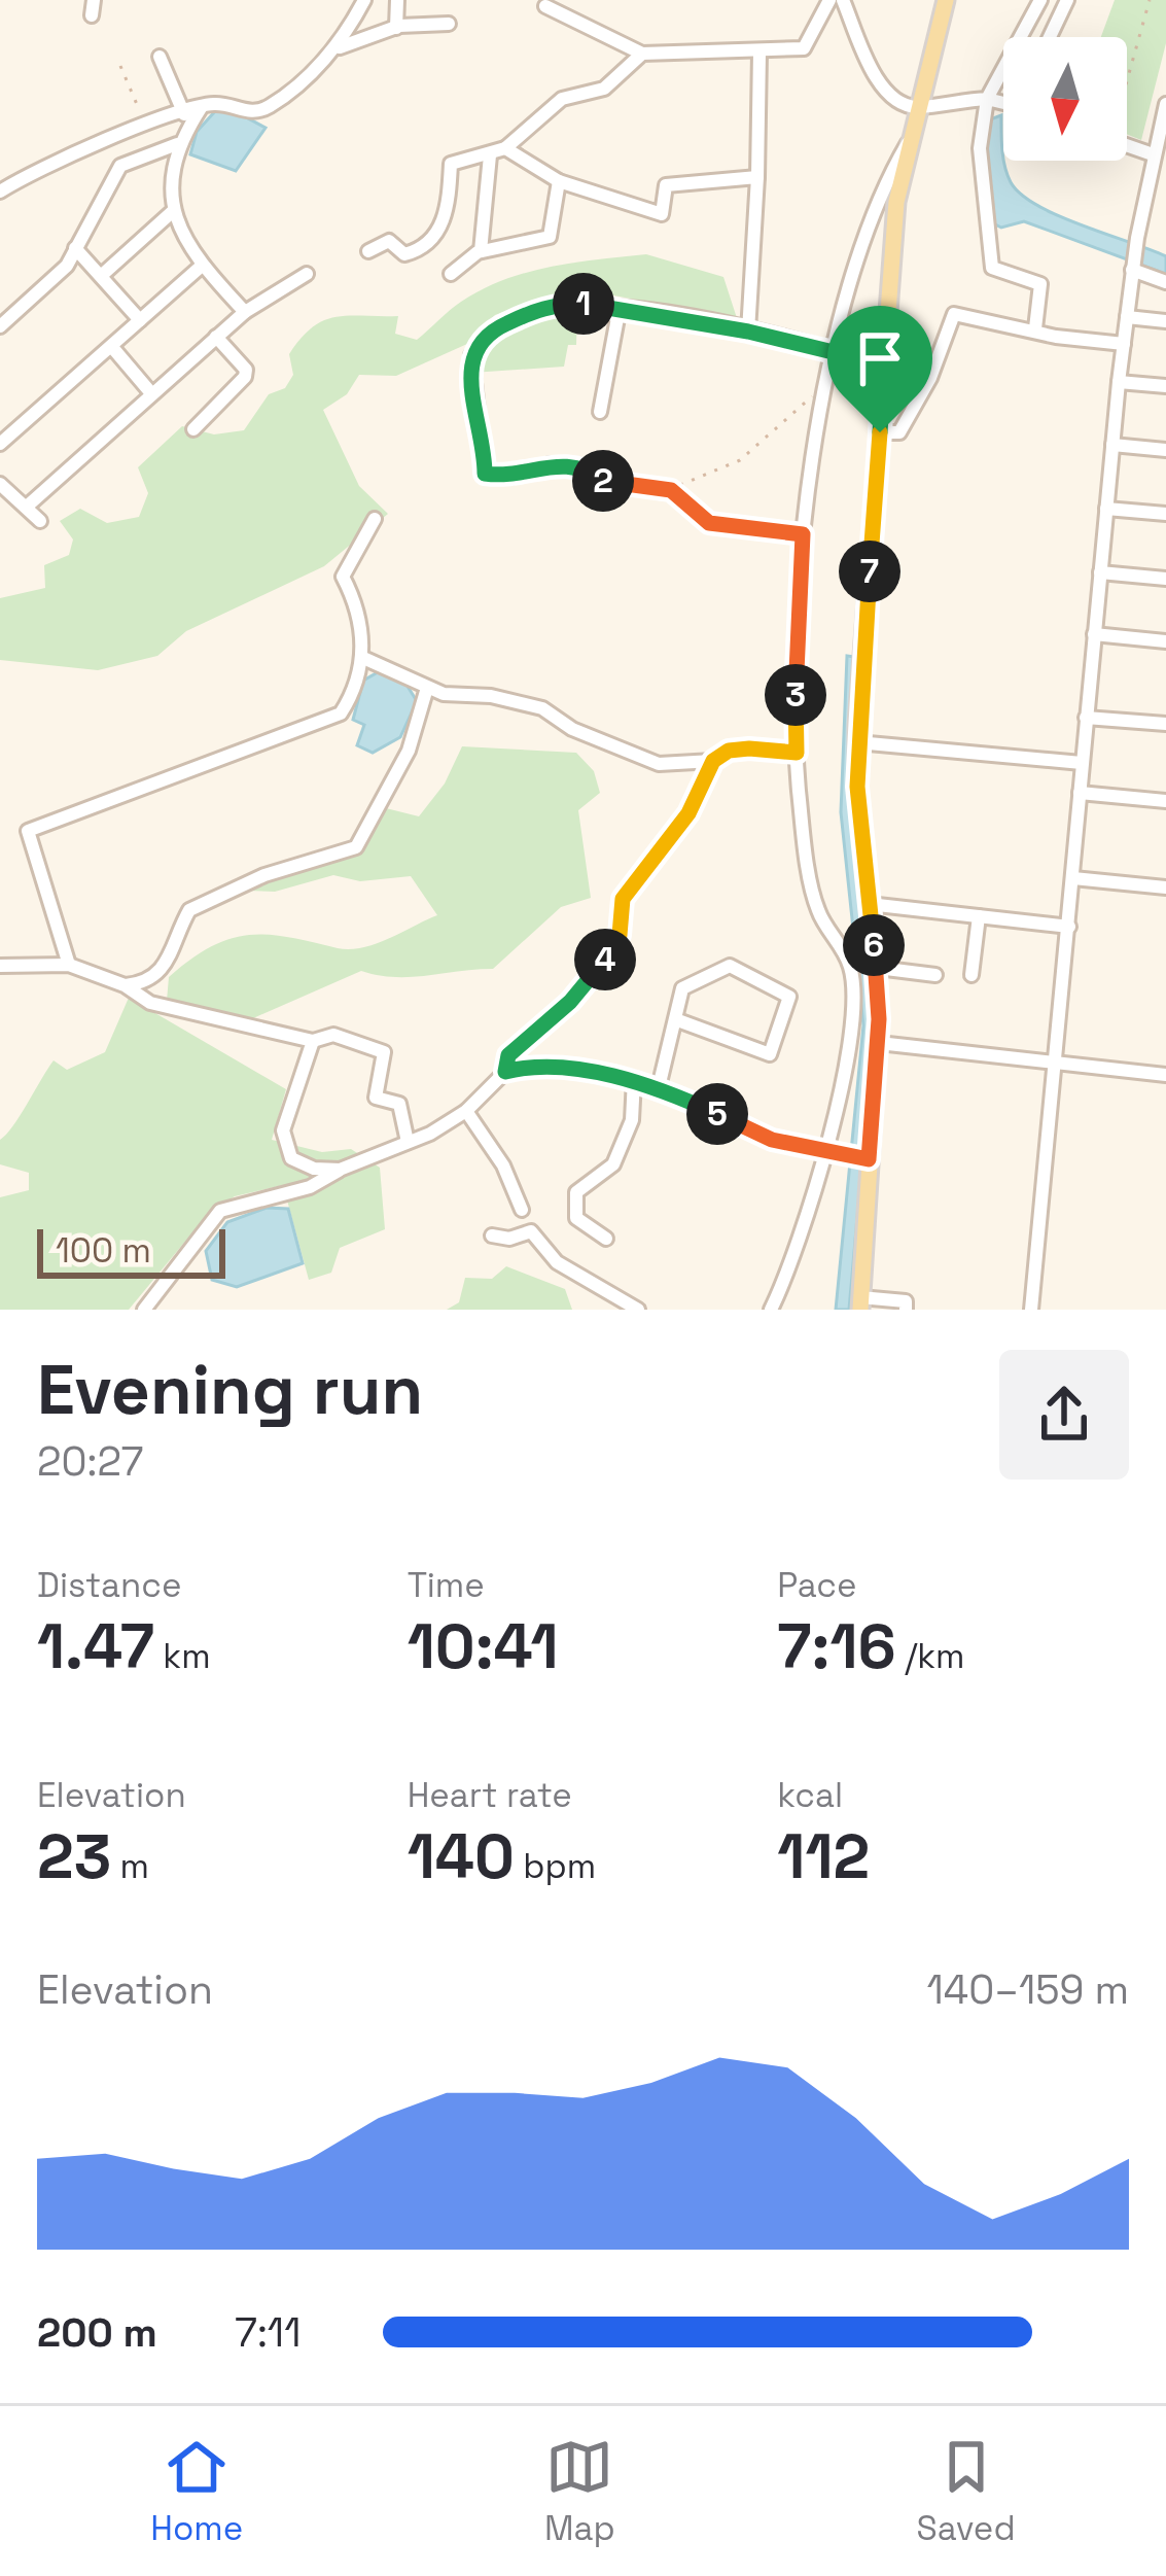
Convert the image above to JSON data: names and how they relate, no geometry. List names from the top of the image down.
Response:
{
  "scale_bar": "100 m",
  "north": "bottom",
  "page": {
    "pins": [
      "1",
      "2",
      "7",
      "3",
      "6",
      "4",
      "5"
    ],
    "scale": "100 m",
    "heading": ["Evening run", "20:27"],
    "stats": [
      ["Distance", "1.47 km"],
      ["Time", "10:41"],
      ["Pace", "7:16 /km"],
      ["Elevation", "23 m"],
      ["Heart rate", "140 bpm"],
      ["kcal", "112"]
    ],
    "chart": ["Elevation", "140–159 m"],
    "list": [
      {
        "name": "200 m",
        "note": "7:11"
      }
    ],
    "tabs": ["Home", "Map", "Saved"]
  }
}
